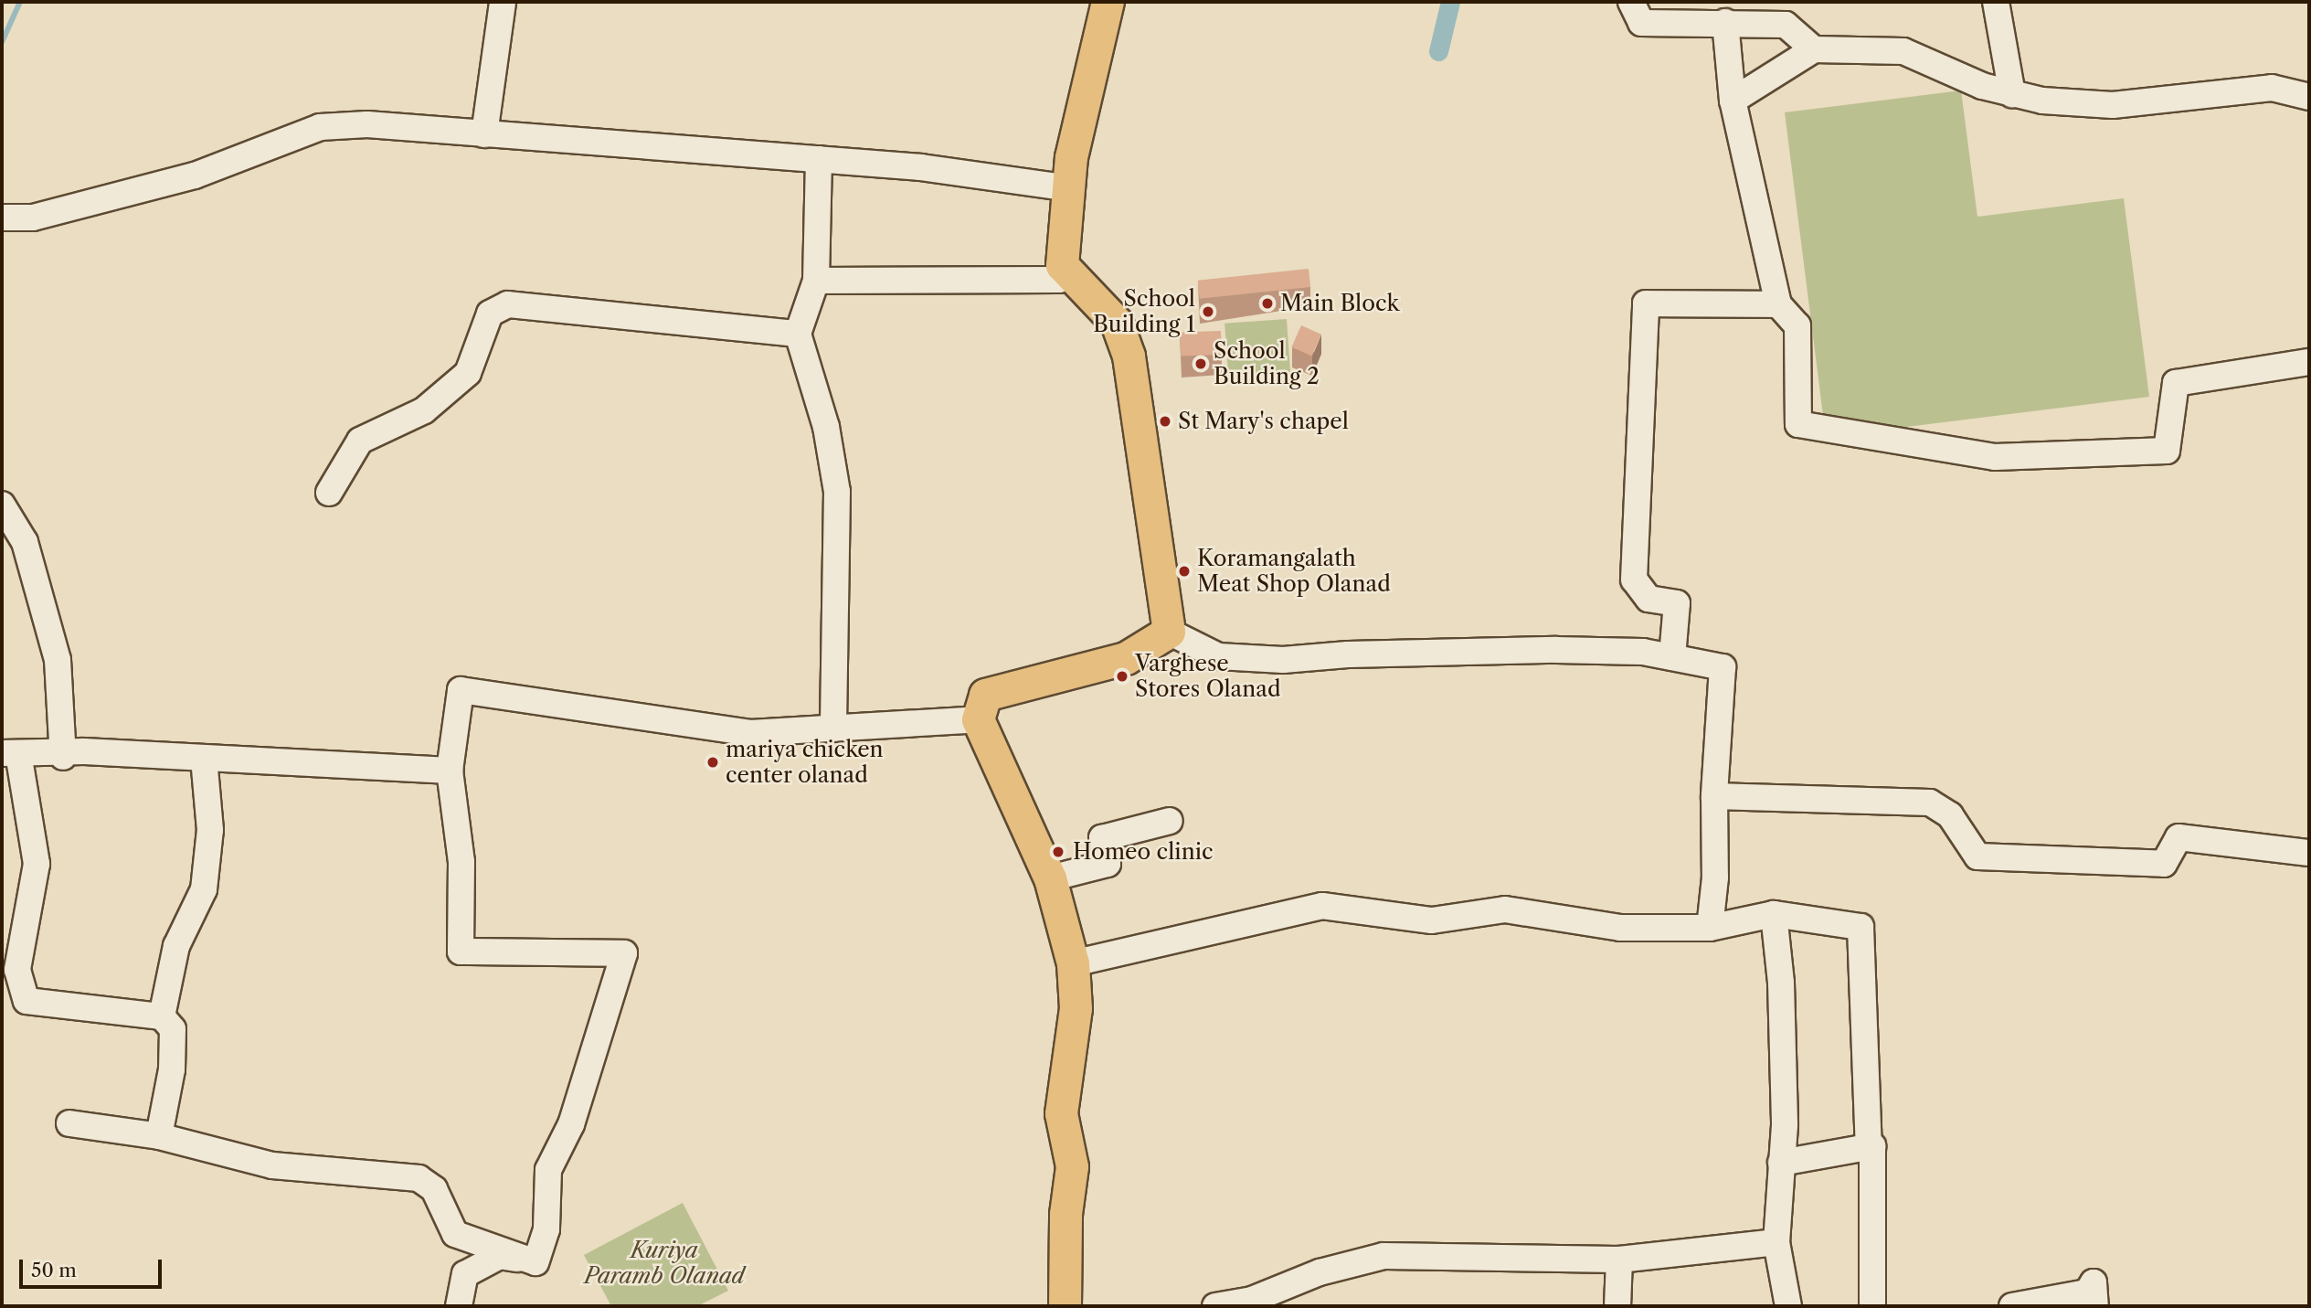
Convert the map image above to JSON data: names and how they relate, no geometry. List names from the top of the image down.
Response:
{
  "parks": ["Kuriya Paramb Olanad"],
  "places": [
    "Main Block",
    "School Building 1",
    "School Building 2",
    "St Mary's chapel",
    "Koramangalath Meat Shop Olanad",
    "Varghese Stores Olanad",
    "mariya chicken center olanad",
    "Homeo clinic"
  ],
  "scale_bar": "50 m"
}
